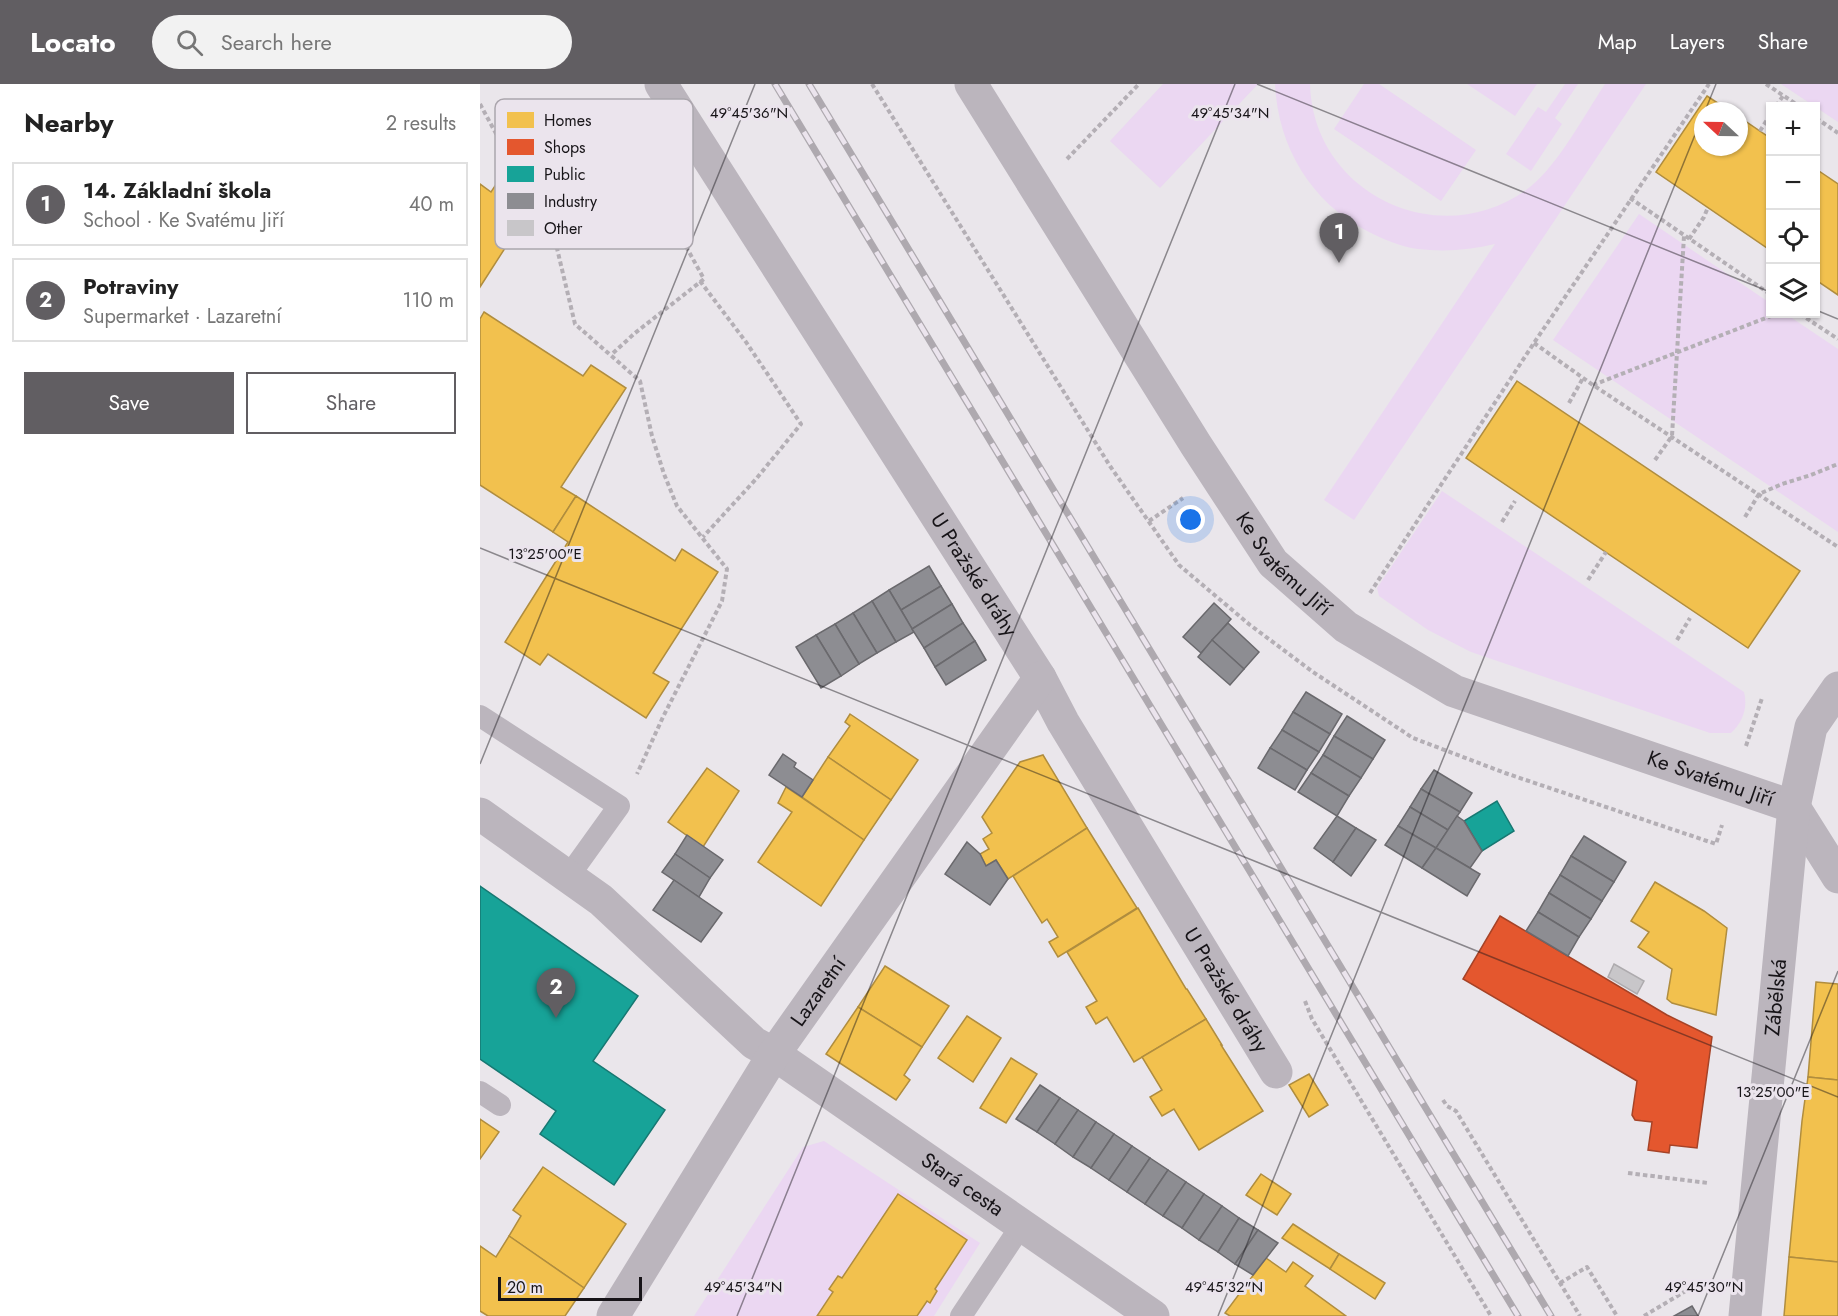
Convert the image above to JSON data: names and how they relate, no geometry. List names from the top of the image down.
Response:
{
  "streets": {
    "street": [
      "Ke Svatému Jiří",
      "U Pražské dráhy",
      "Lazaretní",
      "Zábělská",
      "Stará cesta"
    ]
  },
  "crossings": [
    ["Ke Svatému Jiří", "Zábělská"],
    ["U Pražské dráhy", "Lazaretní"],
    ["Lazaretní", "Stará cesta"]
  ],
  "legend": [
    "Homes",
    "Shops",
    "Public",
    "Industry",
    "Other"
  ],
  "scale_bar": "20 m",
  "north": "left",
  "page": {
    "header": "Locato",
    "search": "Search here",
    "nav": ["Map", "Layers", "Share"],
    "heading": ["Nearby", "2 results"],
    "map_buttons": ["+", "−"],
    "list": [
      {
        "mark": "1",
        "name": "14. Základní škola",
        "note": "School · Ke Svatému Jiří",
        "value": "40 m"
      },
      {
        "mark": "2",
        "name": "Potraviny",
        "note": "Supermarket · Lazaretní",
        "value": "110 m"
      }
    ],
    "pins": ["1", "2"],
    "buttons": ["Save", "Share"],
    "scale": "20 m"
  },
  "coordinates": [
    "49°45'36\"N",
    "49°45'34\"N",
    "13°25'00\"E",
    "49°45'32\"N",
    "49°45'30\"N"
  ]
}
